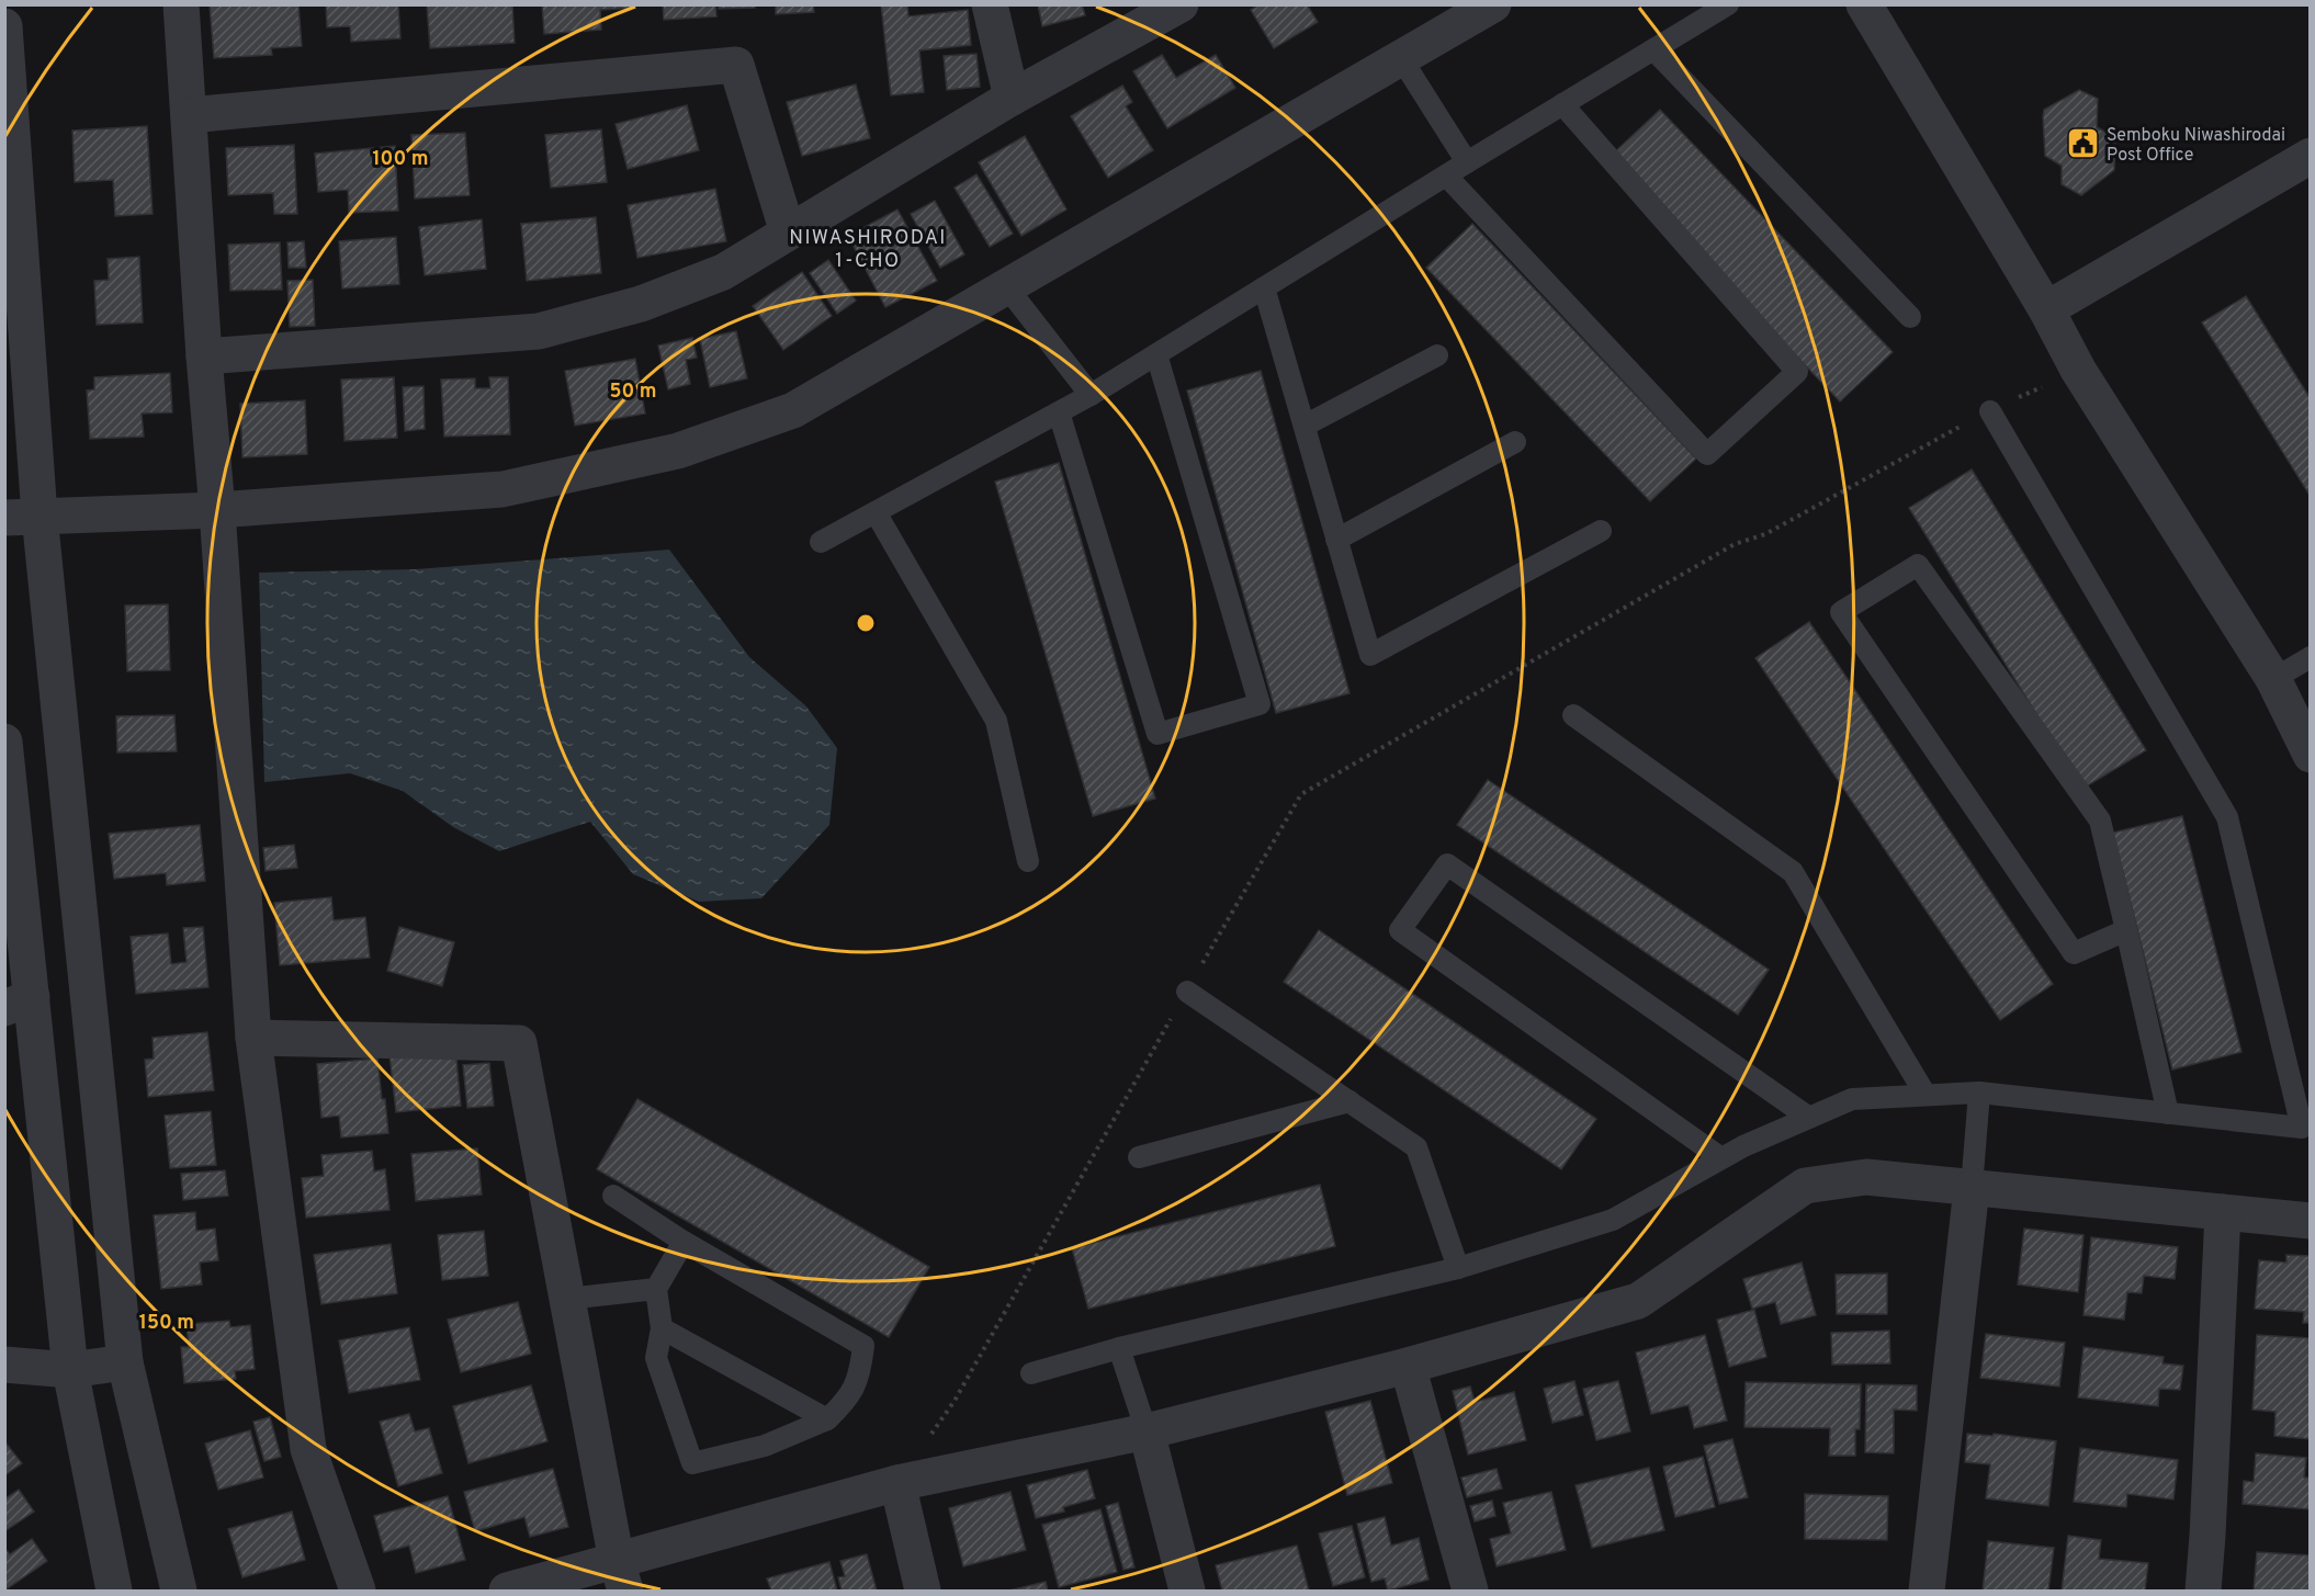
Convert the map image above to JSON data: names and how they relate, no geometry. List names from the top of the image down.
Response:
{
  "districts": ["NIWASHIRODAI 1-CHO"],
  "places": {
    "public building": ["Semboku Niwashirodai Post Office"]
  },
  "rings": ["100 m", "50 m", "150 m"]
}
